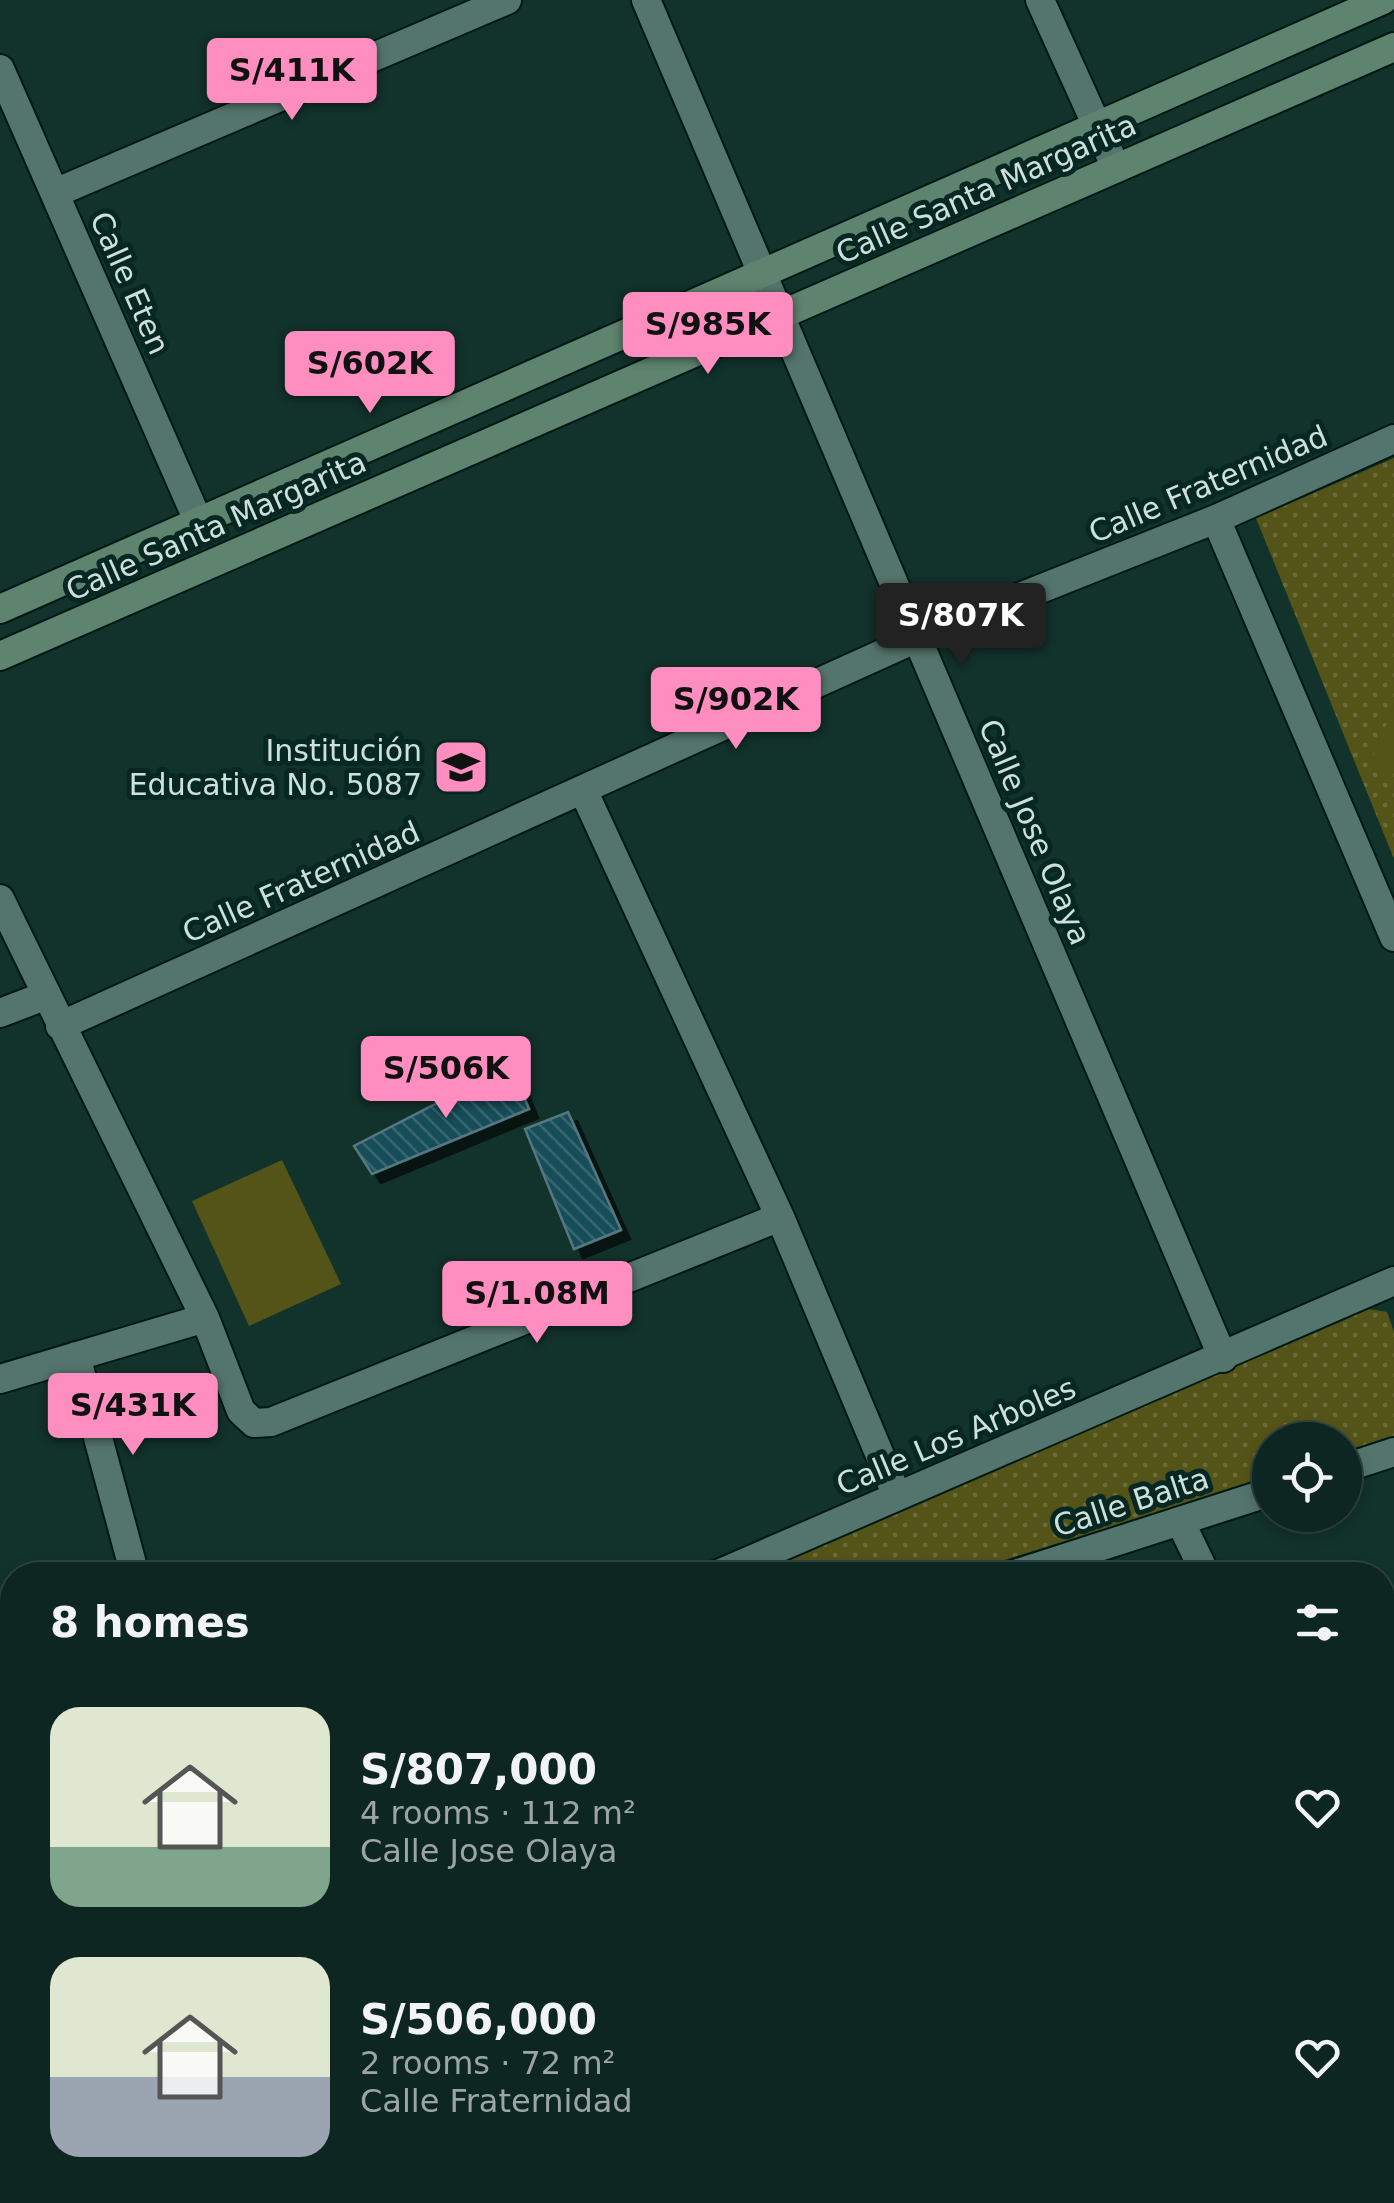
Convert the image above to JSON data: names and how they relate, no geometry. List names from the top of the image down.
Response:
{
  "streets": {
    "main road": ["Calle Santa Margarita"],
    "street": [
      "Calle Eten",
      "Calle Fraternidad",
      "Calle Jose Olaya",
      "Calle Los Arboles",
      "Calle Balta"
    ]
  },
  "crossings": [
    ["Calle Santa Margarita", "Calle Eten"],
    ["Calle Santa Margarita", "Calle Jose Olaya"],
    ["Calle Fraternidad", "Calle Jose Olaya"],
    ["Calle Jose Olaya", "Calle Los Arboles"]
  ],
  "places": {
    "school or university": ["Institución Educativa No. 5087"]
  },
  "page": {
    "price": [
      "S/411K",
      "S/985K",
      "S/602K",
      "S/807K",
      "S/902K",
      "S/506K",
      "S/1.08M",
      "S/431K"
    ],
    "heading": "8 homes",
    "list": [
      {
        "name": "S/807,000",
        "note": "4 rooms · 112 m² · Calle Jose Olaya"
      },
      {
        "name": "S/506,000",
        "note": "2 rooms · 72 m² · Calle Fraternidad"
      }
    ]
  }
}
